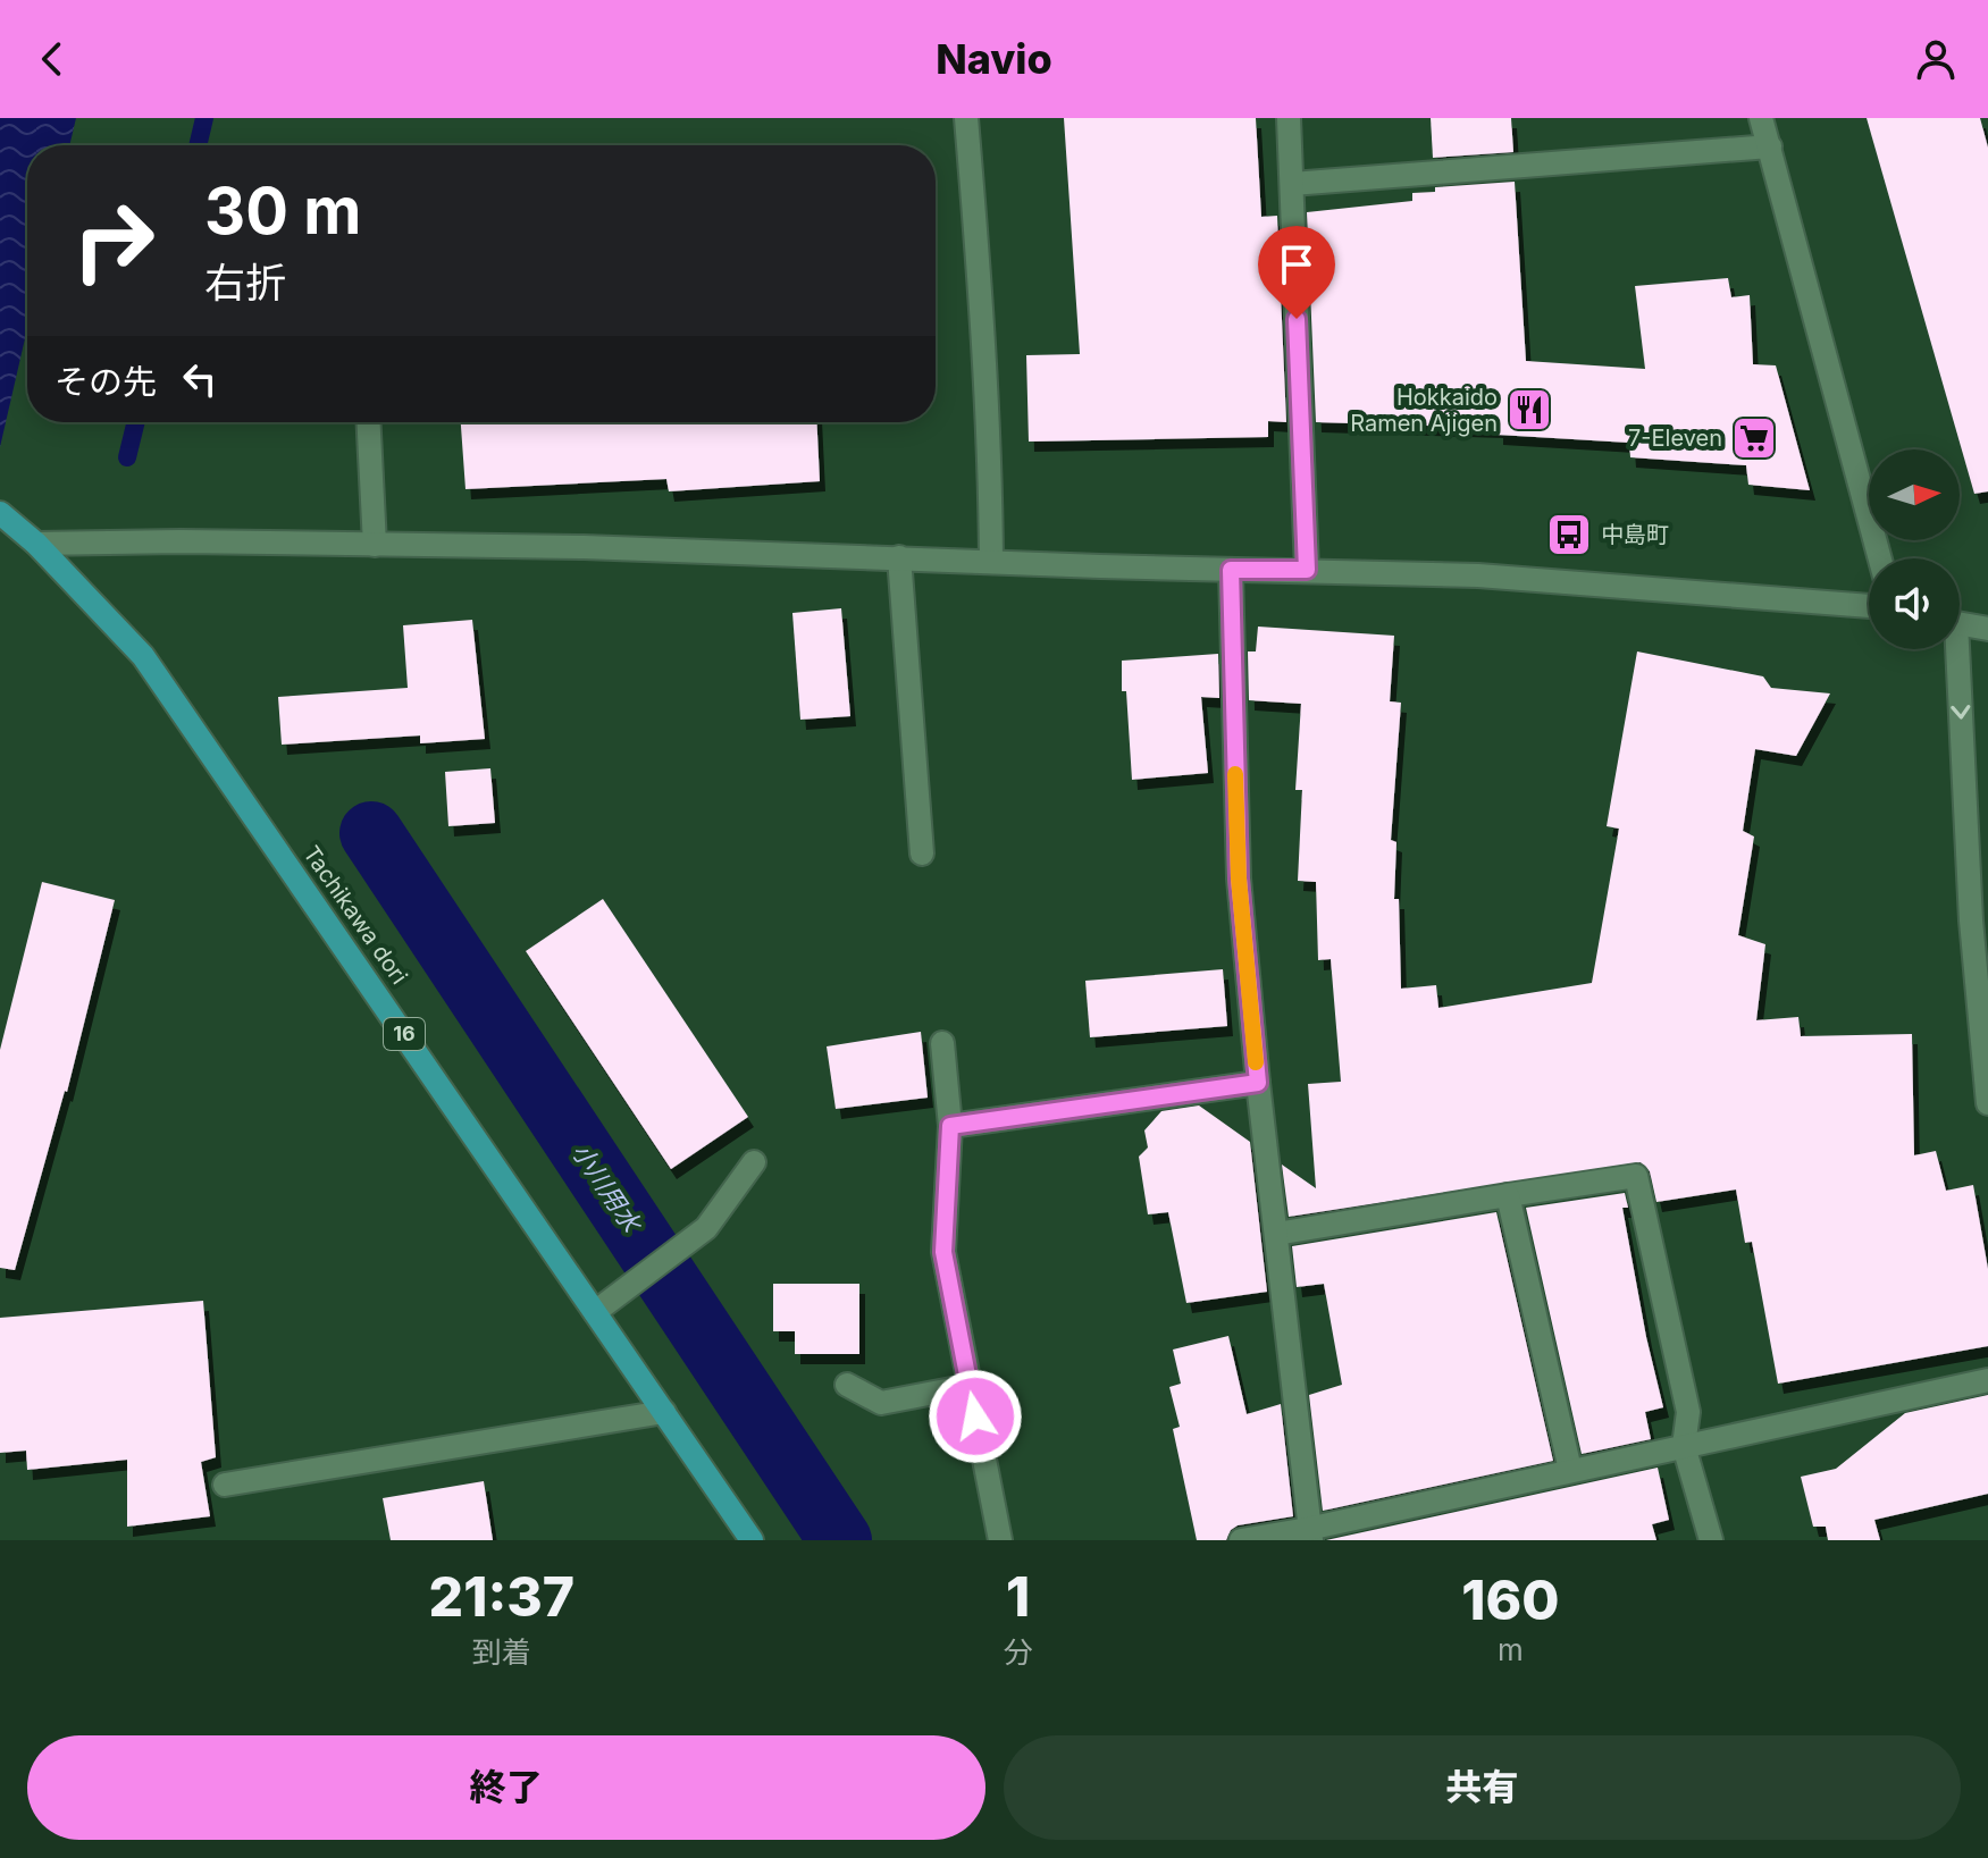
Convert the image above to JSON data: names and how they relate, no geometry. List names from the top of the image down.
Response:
{
  "streets": {
    "main road": ["Tachikawa dori", "16"]
  },
  "water": ["小川用水"],
  "places": {
    "restaurant": ["Hokkaido Ramen Ajigen"],
    "supermarket": ["7-Eleven"],
    "bus stop": ["中島町"]
  },
  "north": "right",
  "page": {
    "header": "Navio",
    "turn": ["30 m", "右折"],
    "then": "その先",
    "eta": [
      "21:37",
      "到着",
      "1",
      "分",
      "160",
      "m"
    ],
    "buttons": ["終了", "共有"]
  }
}
